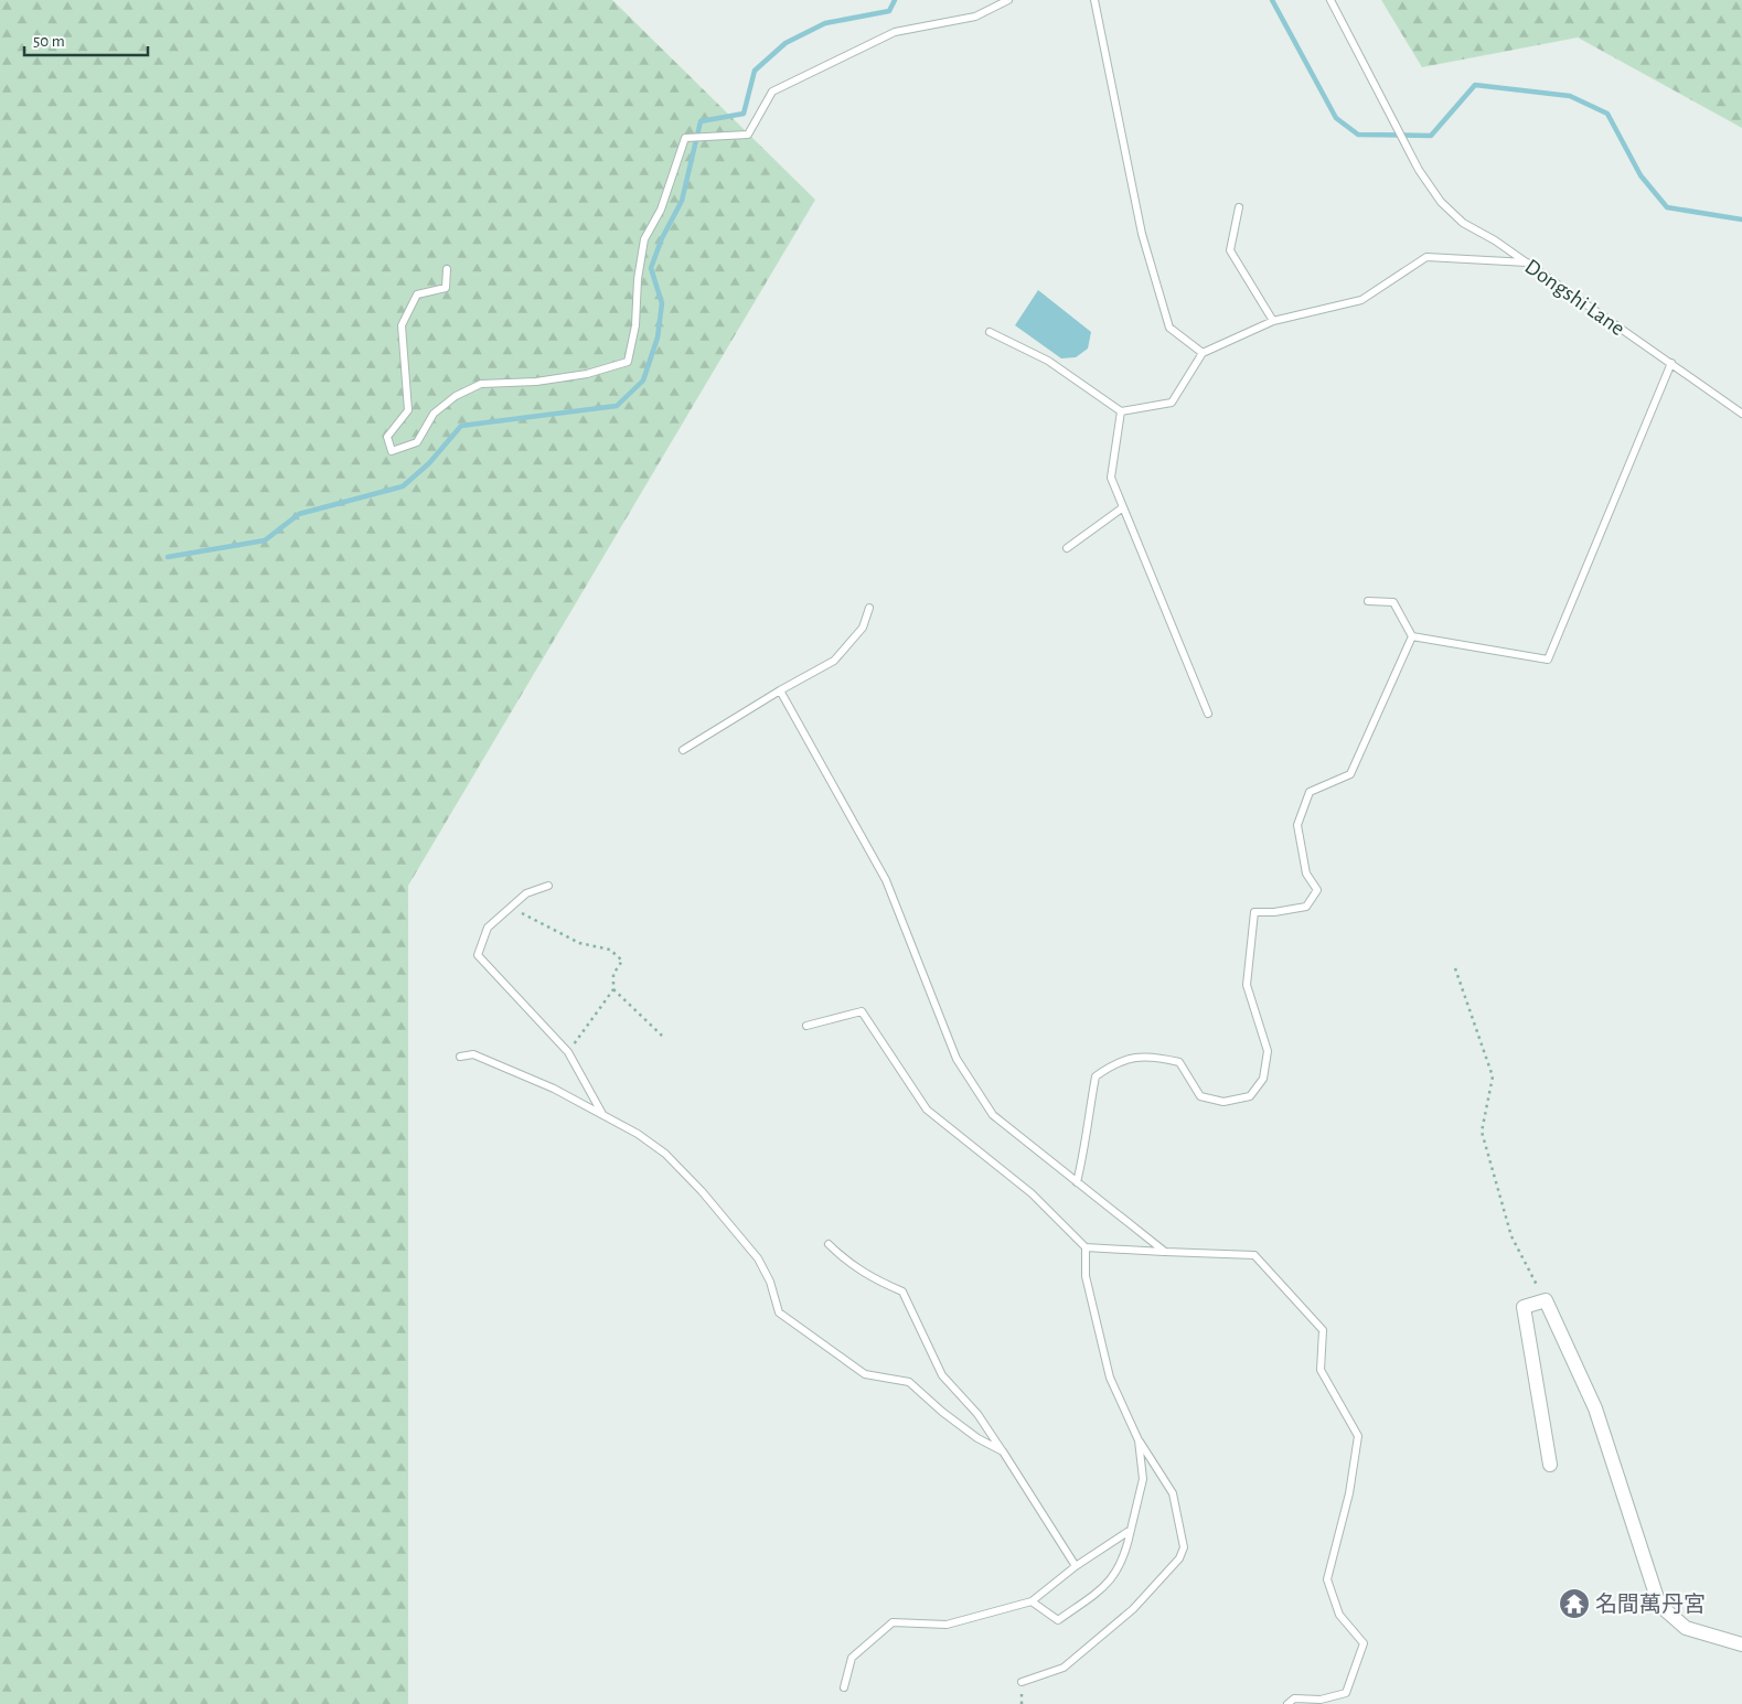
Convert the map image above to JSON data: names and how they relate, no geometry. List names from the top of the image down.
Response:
{
  "streets": {
    "lane": ["Dongshi Lane"]
  },
  "places": {
    "temple": ["名間萬丹宮"]
  },
  "scale_bar": "50 m"
}
